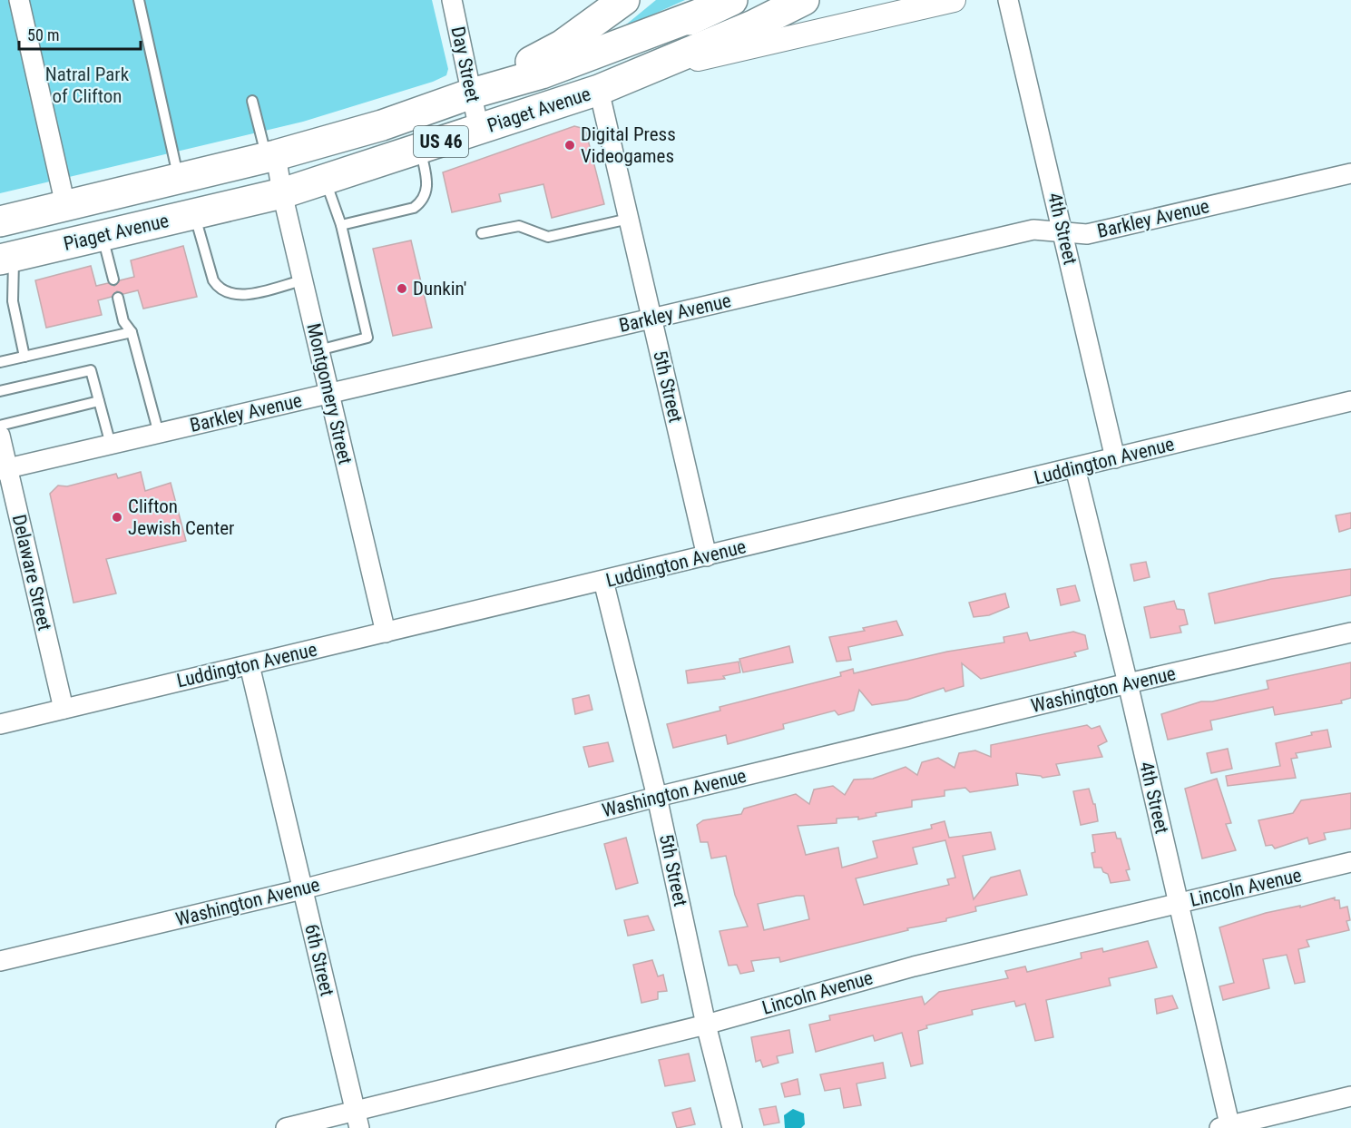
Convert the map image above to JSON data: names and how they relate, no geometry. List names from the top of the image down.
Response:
{
  "streets": {
    "highway": ["Piaget Avenue", "US 46"],
    "street": [
      "Day Street",
      "Barkley Avenue",
      "4th Street",
      "5th Street",
      "Montgomery Street",
      "Luddington Avenue",
      "Delaware Street",
      "Washington Avenue",
      "Lincoln Avenue",
      "6th Street"
    ]
  },
  "crossings": [
    ["Day Street", "Piaget Avenue"],
    ["Piaget Avenue", "US 46"],
    ["Piaget Avenue", "5th Street"],
    ["Piaget Avenue", "Montgomery Street"],
    ["Barkley Avenue", "4th Street"],
    ["Barkley Avenue", "5th Street"],
    ["Barkley Avenue", "Montgomery Street"],
    ["Barkley Avenue", "Delaware Street"],
    ["4th Street", "Luddington Avenue"],
    ["4th Street", "Washington Avenue"],
    ["4th Street", "Lincoln Avenue"],
    ["5th Street", "Luddington Avenue"],
    ["5th Street", "Washington Avenue"],
    ["5th Street", "Lincoln Avenue"],
    ["Montgomery Street", "Luddington Avenue"],
    ["Luddington Avenue", "Delaware Street"],
    ["Luddington Avenue", "6th Street"],
    ["Washington Avenue", "6th Street"],
    ["Lincoln Avenue", "6th Street"]
  ],
  "parks": ["Natral Park of Clifton"],
  "places": ["Digital Press Videogames", "Dunkin'", "Clifton Jewish Center"],
  "scale_bar": "50 m"
}
